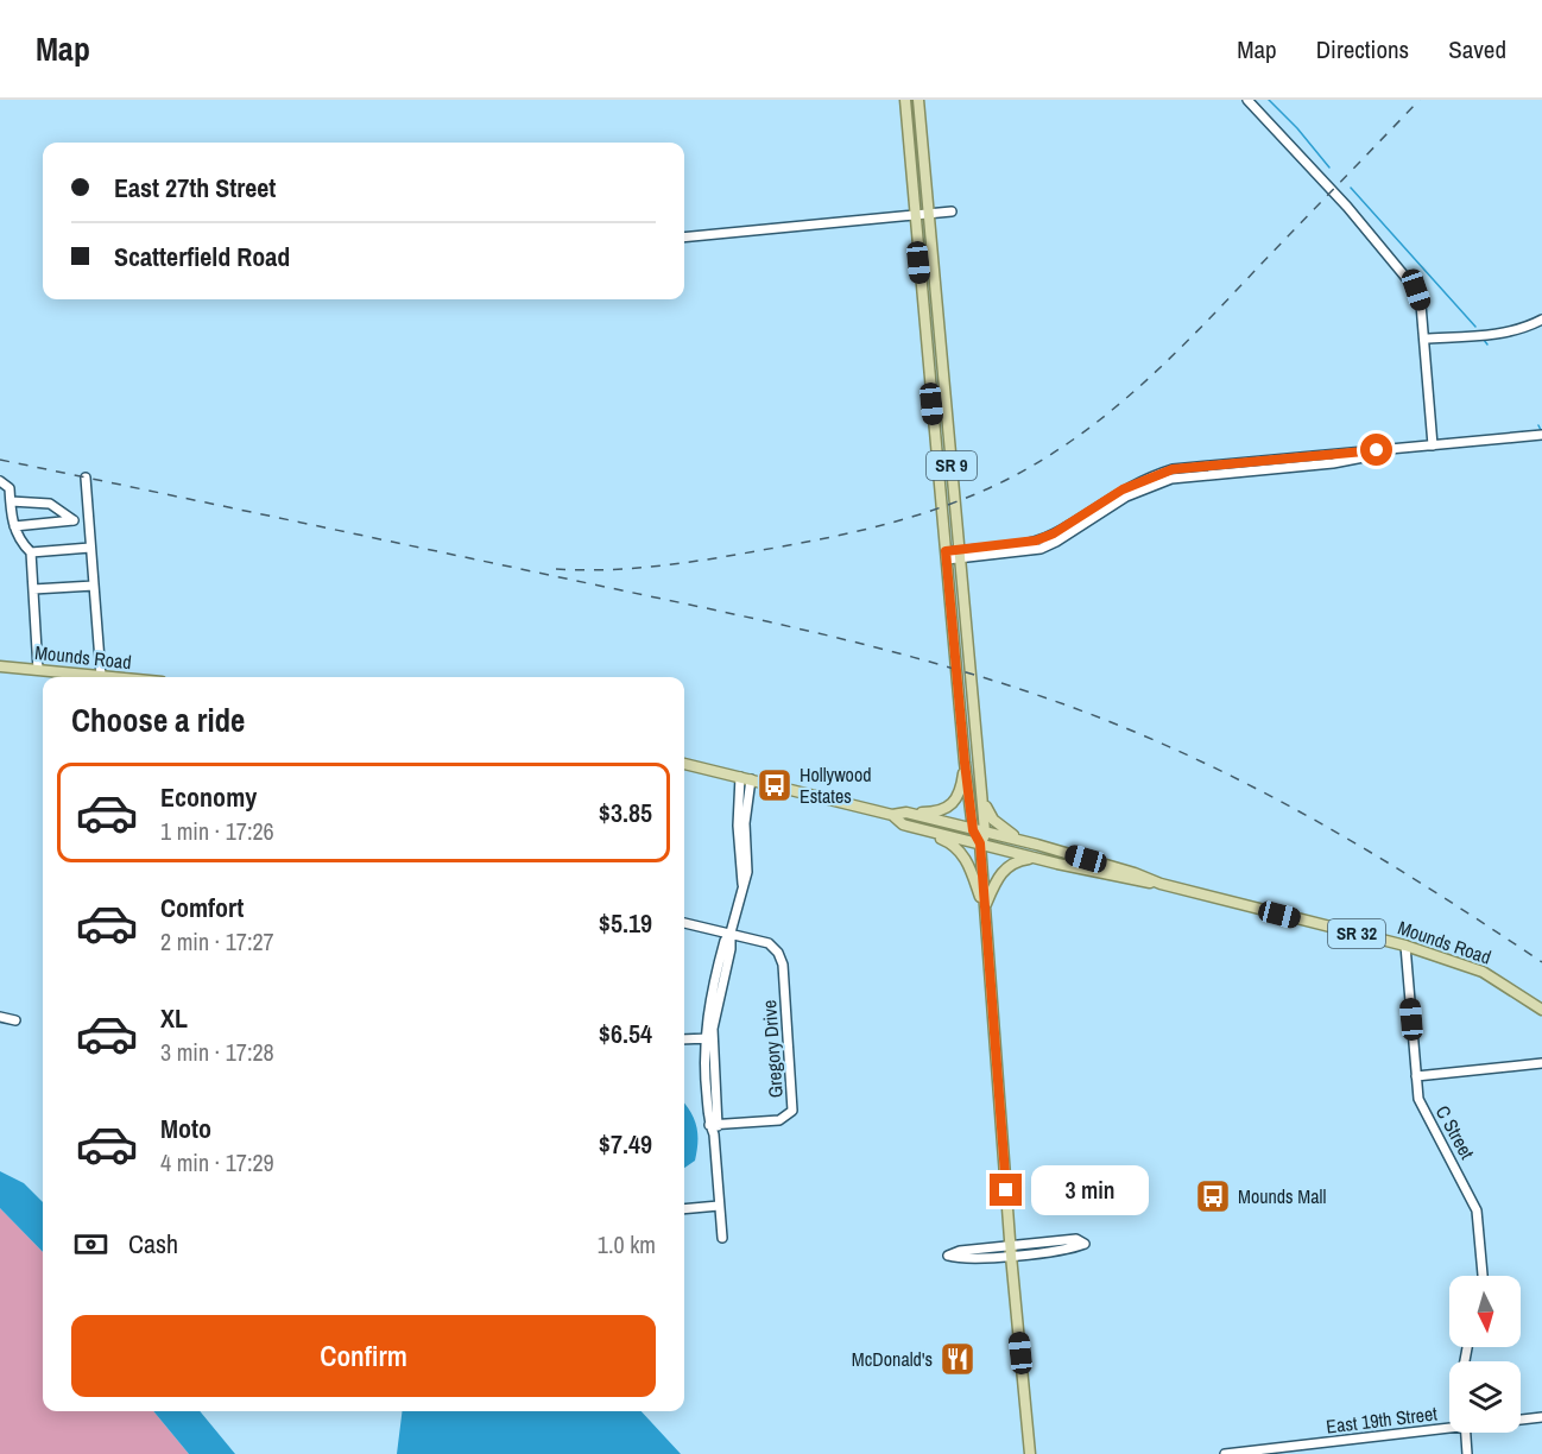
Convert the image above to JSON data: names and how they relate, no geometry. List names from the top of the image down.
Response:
{
  "streets": {
    "main road": ["SR 9", "Mounds Road", "SR 32"],
    "street": ["Gregory Drive", "C Street", "East 19th Street"]
  },
  "crossings": [
    ["SR 9", "Mounds Road"],
    ["Mounds Road", "C Street"]
  ],
  "places": {
    "bus stop": ["Hollywood Estates", "Mounds Mall"],
    "restaurant": ["McDonald's"]
  },
  "north": "bottom",
  "page": {
    "header": "Map",
    "nav": ["Map", "Directions", "Saved"],
    "banner": ["East 27th Street", "Scatterfield Road"],
    "heading": "Choose a ride",
    "list": [
      {
        "name": "Economy",
        "note": "1 min · 17:26",
        "value": "$3.85"
      },
      {
        "name": "Comfort",
        "note": "2 min · 17:27",
        "value": "$5.19"
      },
      {
        "name": "XL",
        "note": "3 min · 17:28",
        "value": "$6.54"
      },
      {
        "name": "Moto",
        "note": "4 min · 17:29",
        "value": "$7.49"
      }
    ],
    "bubble": "3 min",
    "pay": ["Cash", "1.0 km"],
    "buttons": "Confirm"
  }
}
